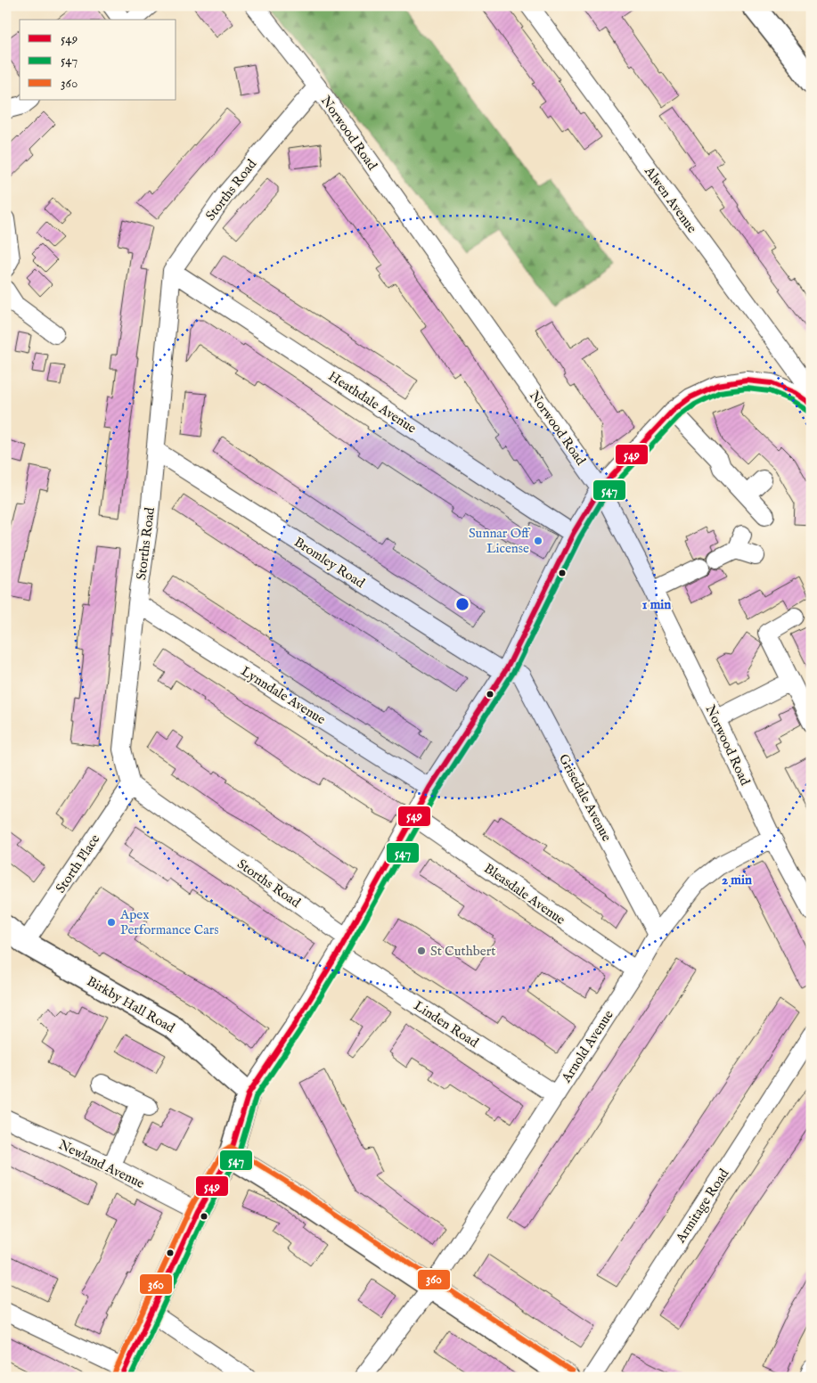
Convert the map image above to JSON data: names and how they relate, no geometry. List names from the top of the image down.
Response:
{
  "streets": {
    "street": [
      "Norwood Road",
      "Storths Road",
      "Alwen Avenue",
      "Heathdale Avenue",
      "Bromley Road",
      "Lynndale Avenue",
      "Grisedale Avenue",
      "Storth Place",
      "Bleasdale Avenue",
      "Birkby Hall Road",
      "Linden Road",
      "Arnold Avenue",
      "Newland Avenue",
      "Armitage Road"
    ]
  },
  "crossings": [
    ["Norwood Road", "Storths Road"],
    ["Norwood Road", "Arnold Avenue"],
    ["Storths Road", "Heathdale Avenue"],
    ["Storths Road", "Bromley Road"],
    ["Storths Road", "Lynndale Avenue"],
    ["Storths Road", "Storth Place"],
    ["Bromley Road", "Grisedale Avenue"],
    ["Grisedale Avenue", "Arnold Avenue"],
    ["Storth Place", "Birkby Hall Road"],
    ["Bleasdale Avenue", "Arnold Avenue"],
    ["Linden Road", "Arnold Avenue"]
  ],
  "places": ["Sunnar Off License", "Apex Performance Cars", "St Cuthbert"],
  "lines": ["transit line 549", "transit line 547", "transit line 360"],
  "legend": ["549", "547", "360"],
  "rings": ["1 min", "2 min"]
}
